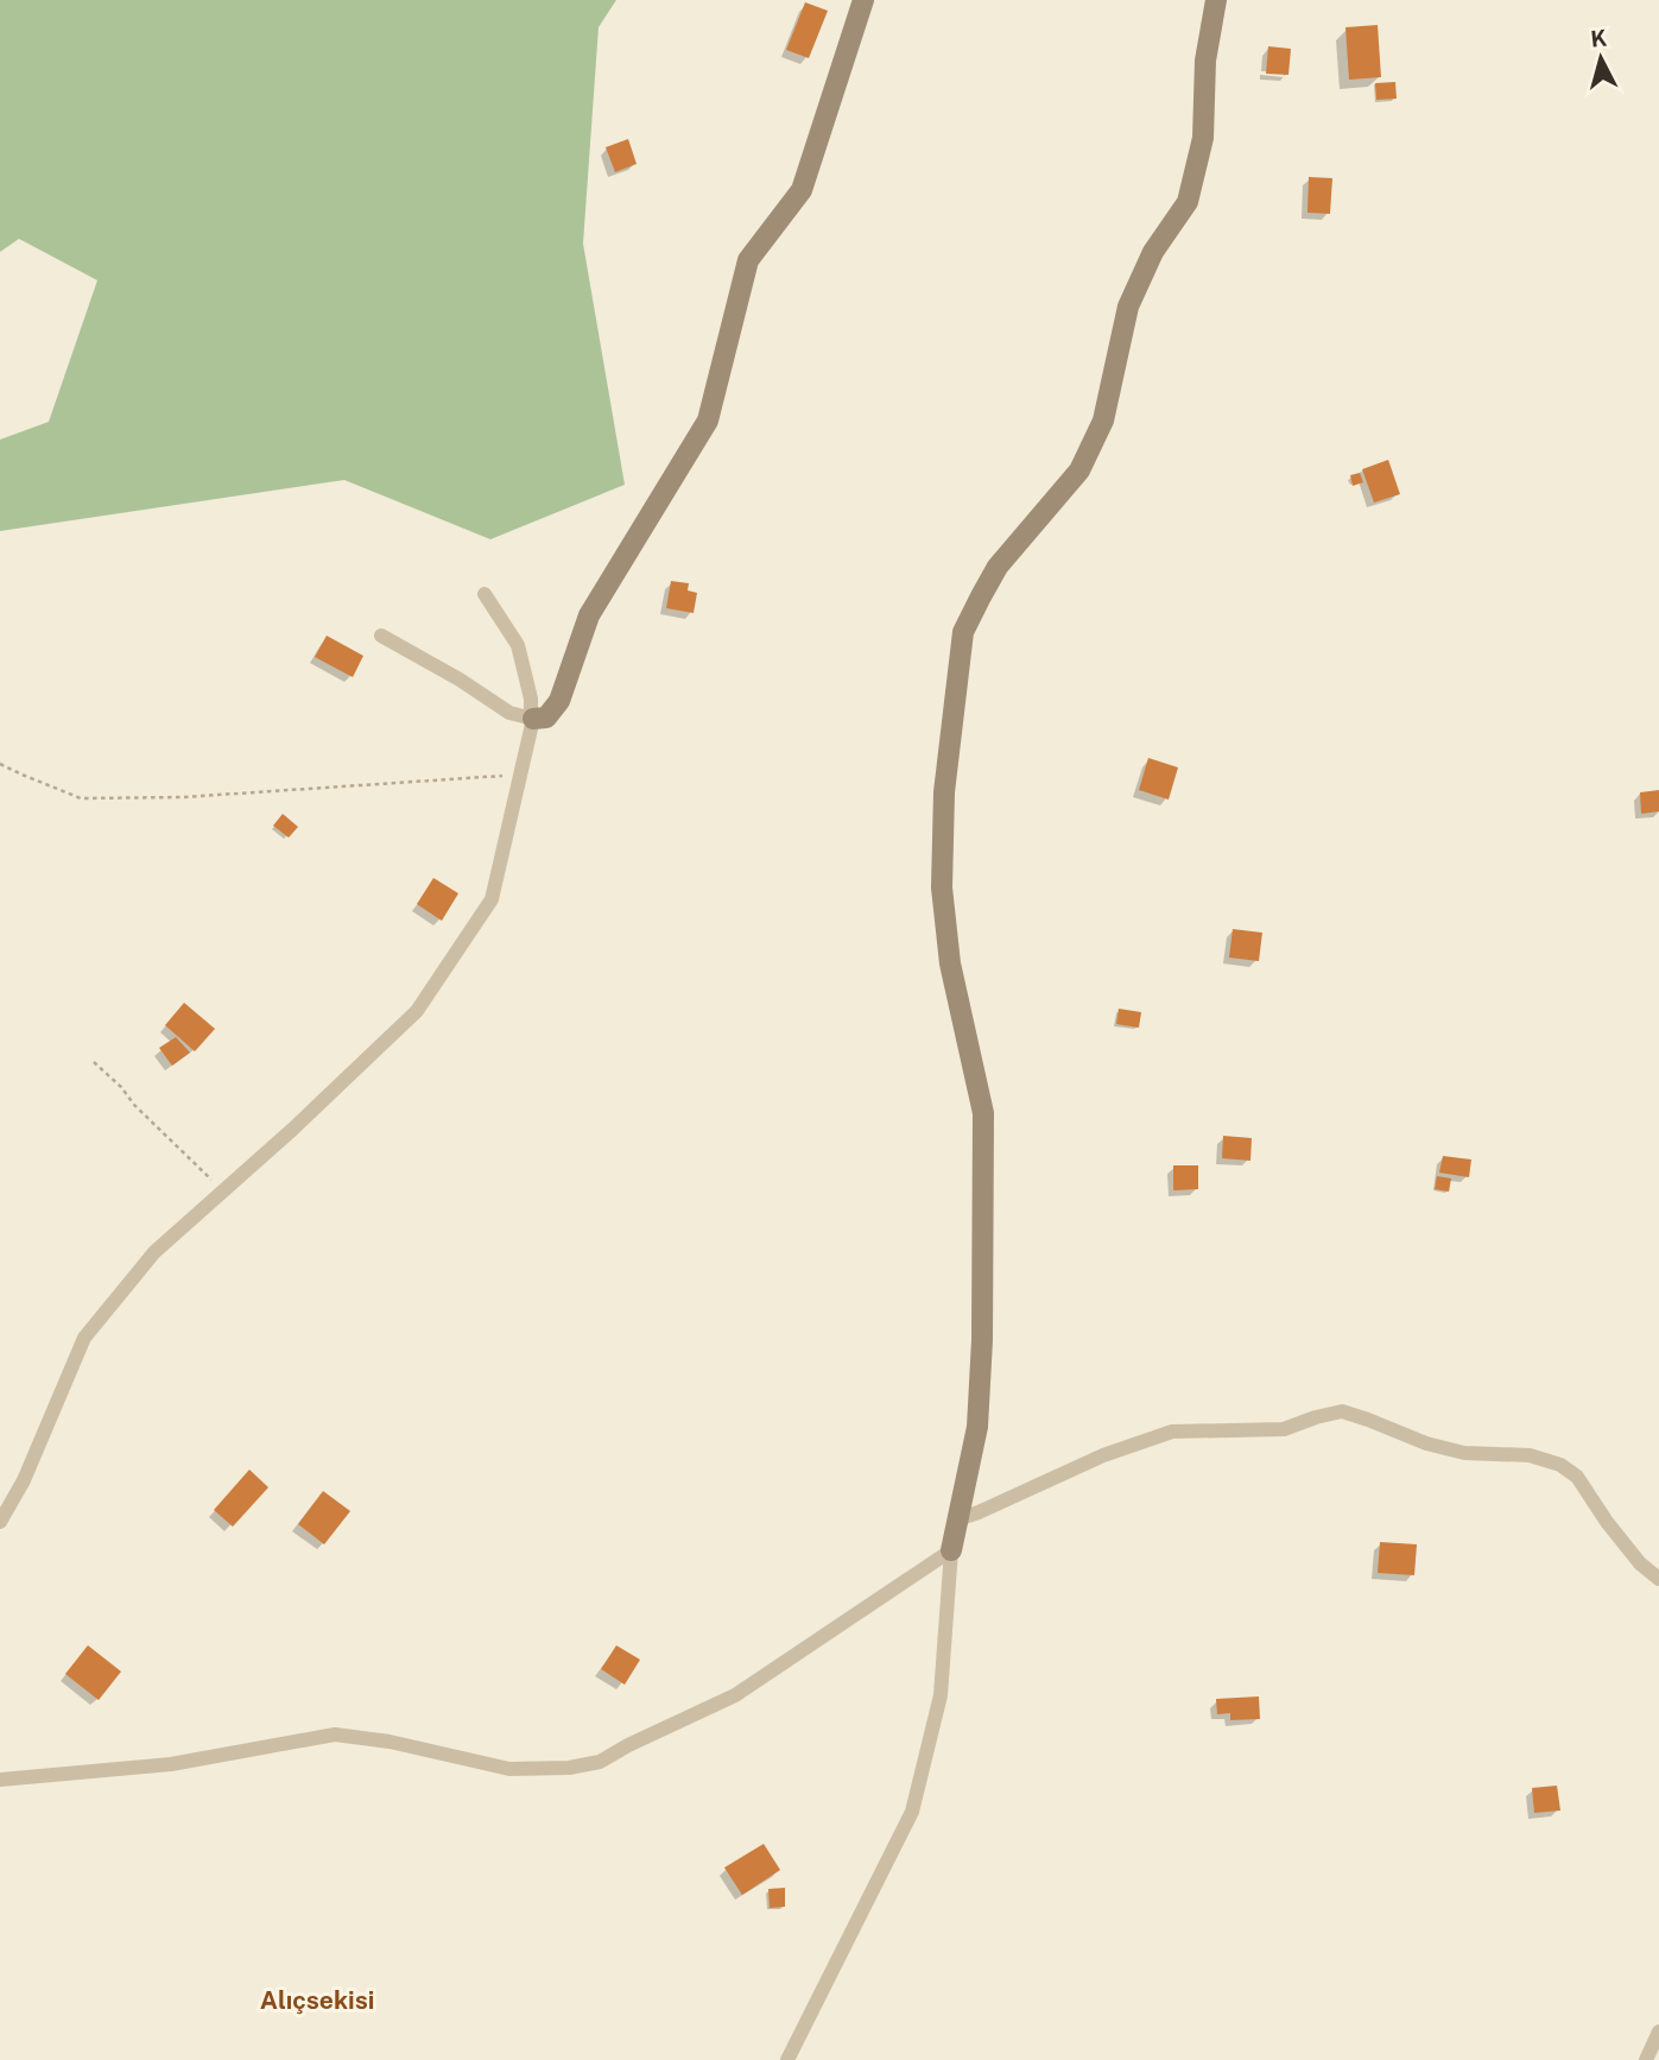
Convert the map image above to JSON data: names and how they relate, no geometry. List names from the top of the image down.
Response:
{
  "districts": ["Alıçsekisi"],
  "north": "top"
}
